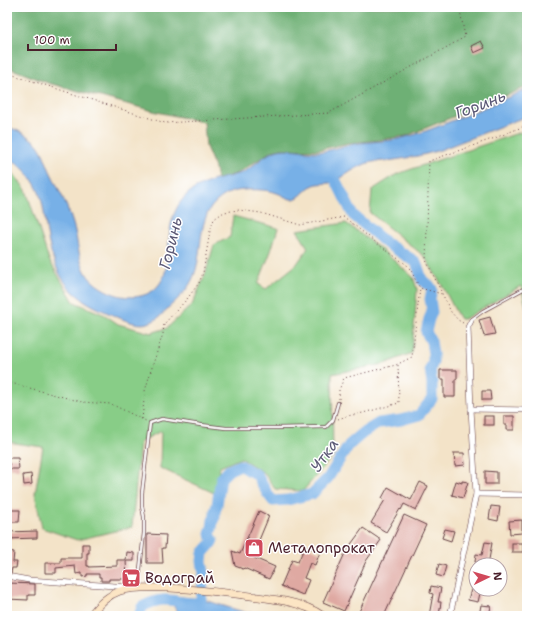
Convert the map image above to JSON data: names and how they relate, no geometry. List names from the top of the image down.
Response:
{
  "water": ["Горинь", "Утка"],
  "places": {
    "shop": ["Металопрокат"],
    "supermarket": ["Водограй"]
  },
  "scale_bar": "100 m",
  "north": "right"
}
